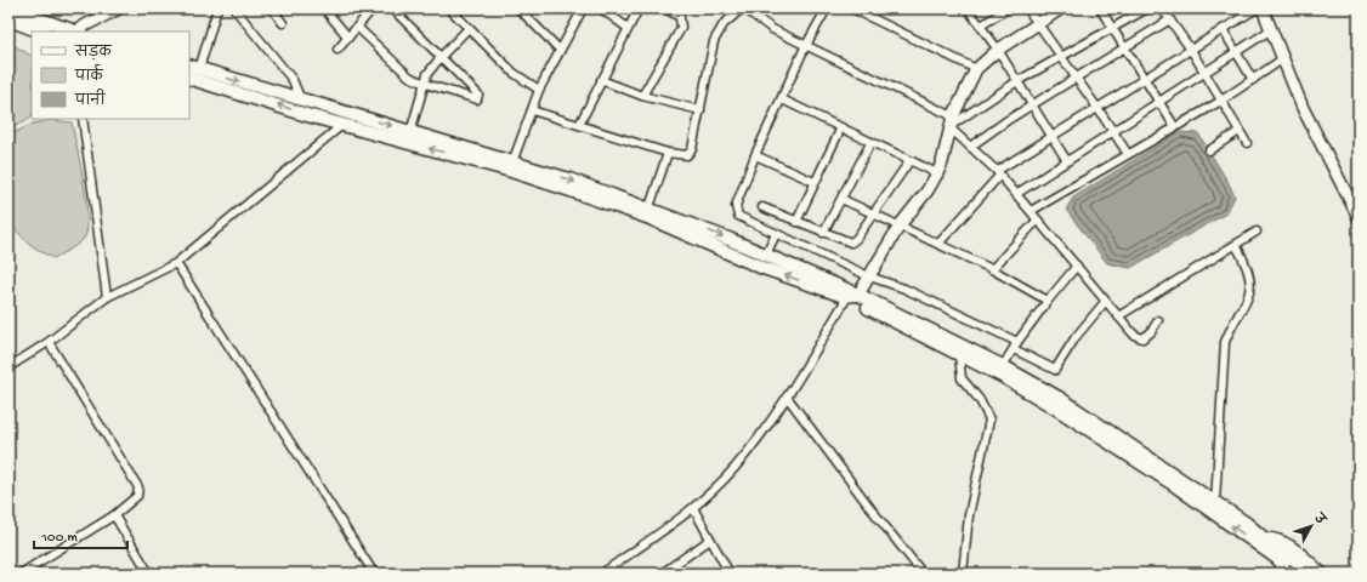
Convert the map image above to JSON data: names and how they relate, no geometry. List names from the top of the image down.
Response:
{
  "legend": ["सड़क", "पार्क", "पानी"],
  "scale_bar": "100 m",
  "north": "top right"
}
